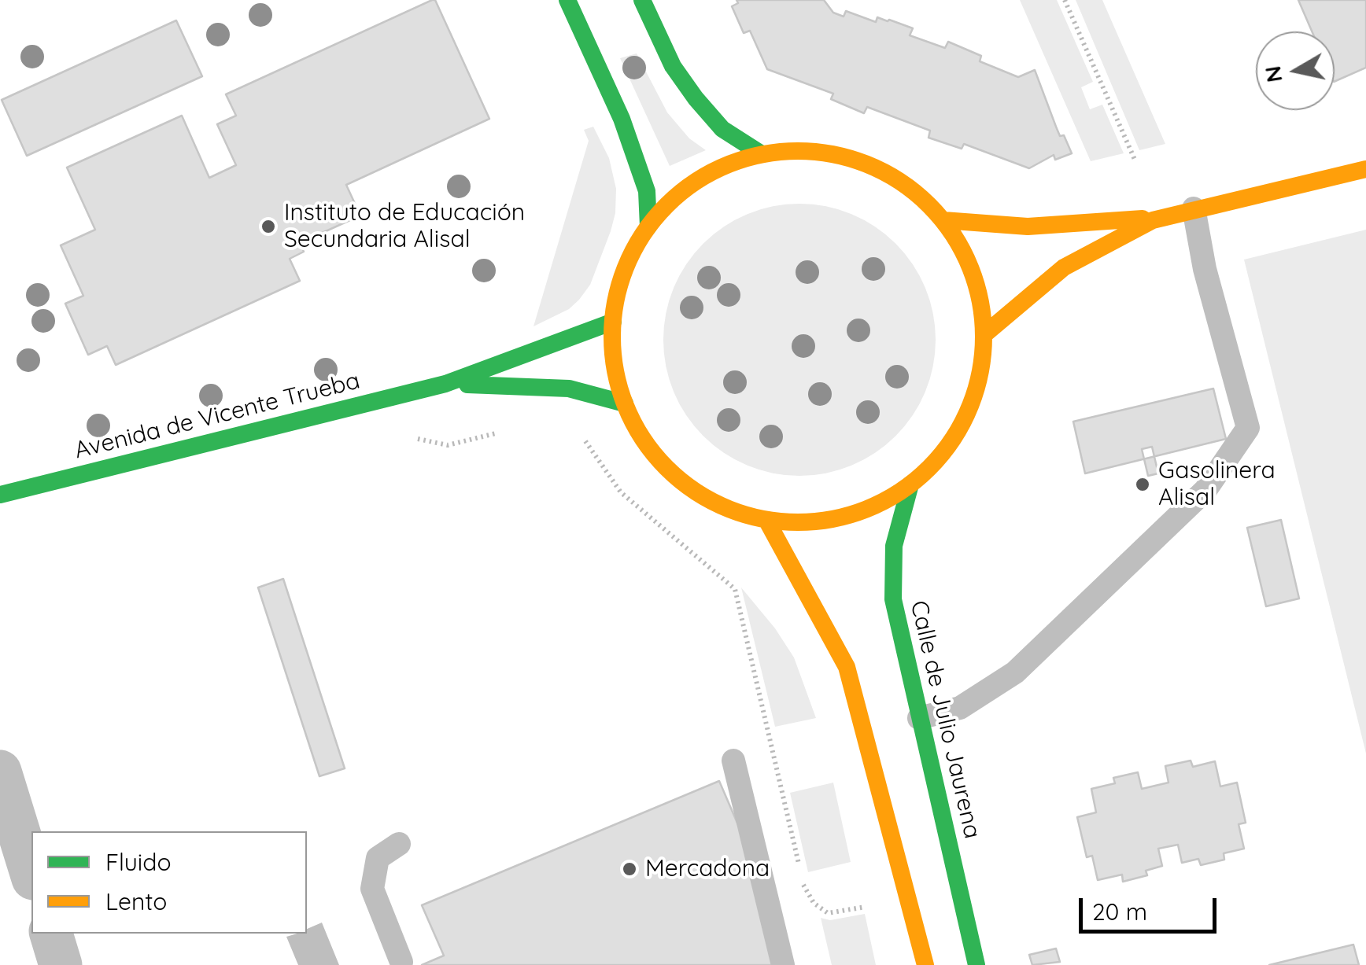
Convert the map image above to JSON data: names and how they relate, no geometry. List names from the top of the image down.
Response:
{
  "streets": {
    "main road": ["Avenida de Vicente Trueba", "Calle de Julio Jaurena"]
  },
  "places": ["Instituto de Educación Secundaria Alisal", "Gasolinera Alisal", "Mercadona"],
  "legend": ["Fluido", "Lento"],
  "scale_bar": "20 m",
  "north": "left"
}
